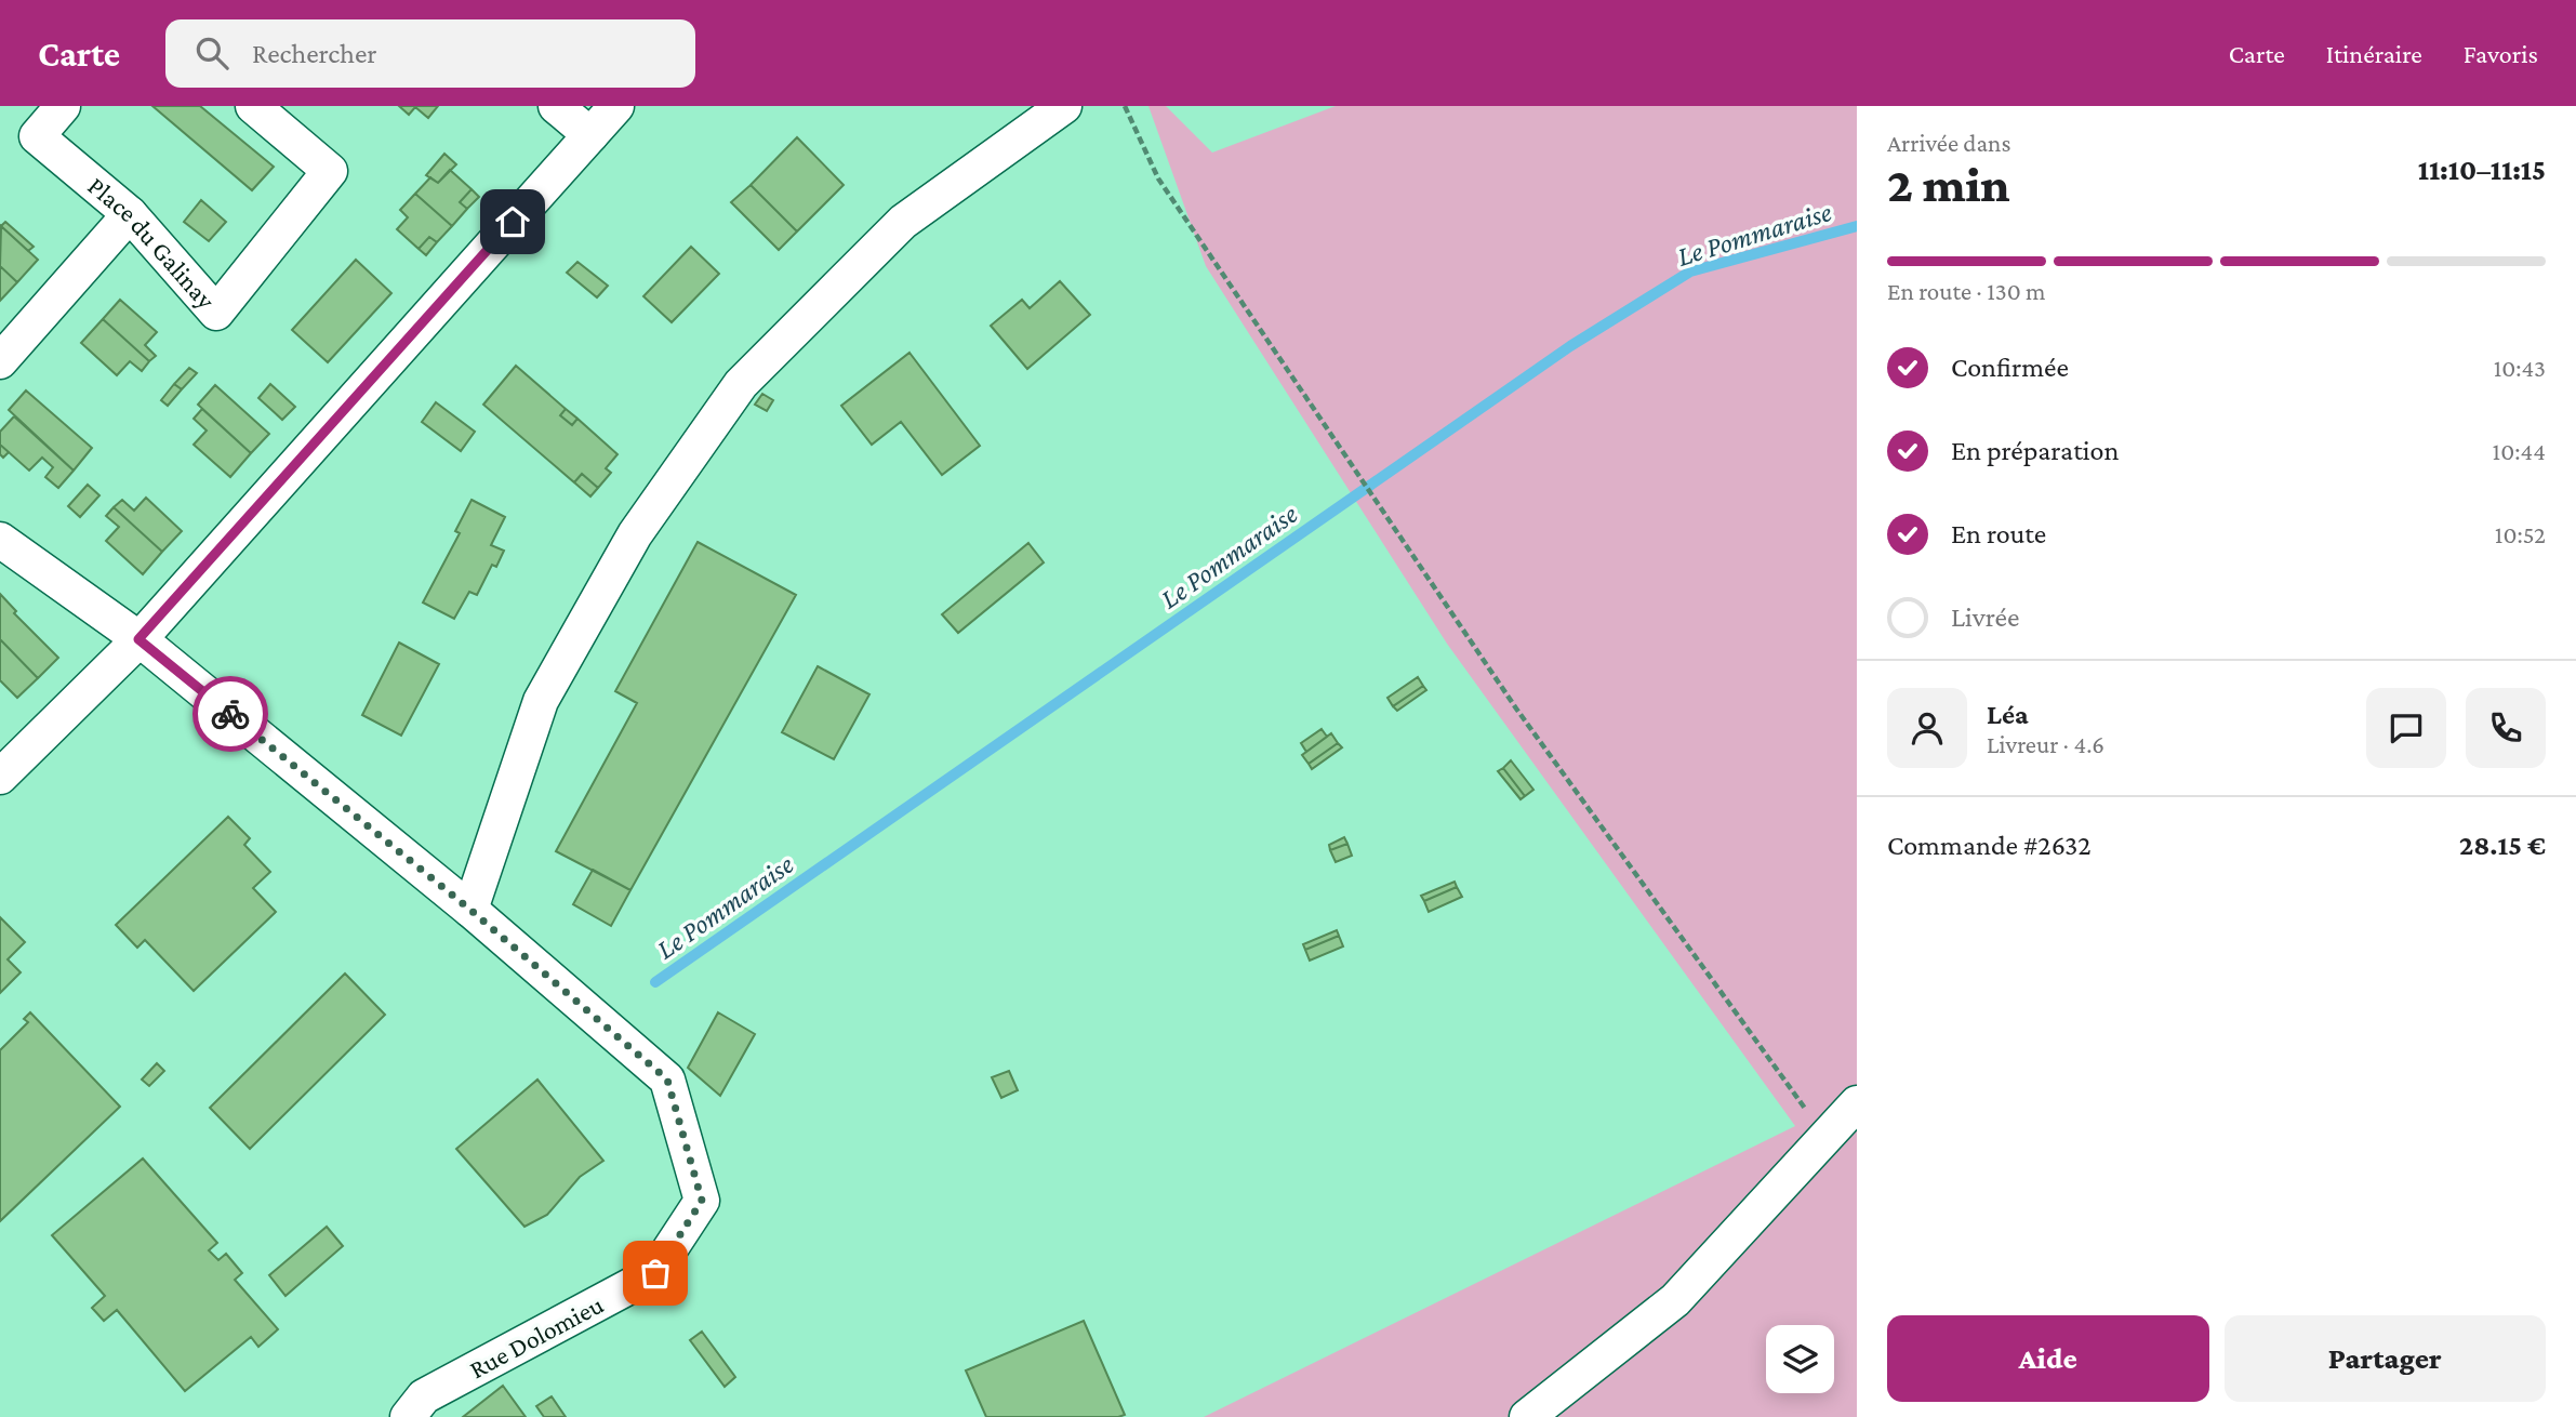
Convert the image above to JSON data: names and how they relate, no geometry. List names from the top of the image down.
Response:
{
  "streets": {
    "street": ["Place du Galinay", "Rue Dolomieu"]
  },
  "water": ["Le Pommaraise"],
  "page": {
    "header": "Carte",
    "search": "Rechercher",
    "nav": ["Carte", "Itinéraire", "Favoris"],
    "heading": ["2 min", "Arrivée dans", "11:10–11:15"],
    "panel": [
      "Léa",
      "Livreur · 4.6",
      "Commande #2632",
      "28.15 €"
    ],
    "bar": "En route · 130 m",
    "list": [
      ["Confirmée", "10:43"],
      ["En préparation", "10:44"],
      ["En route", "10:52"],
      "Livrée"
    ],
    "buttons": ["Aide", "Partager"]
  }
}
